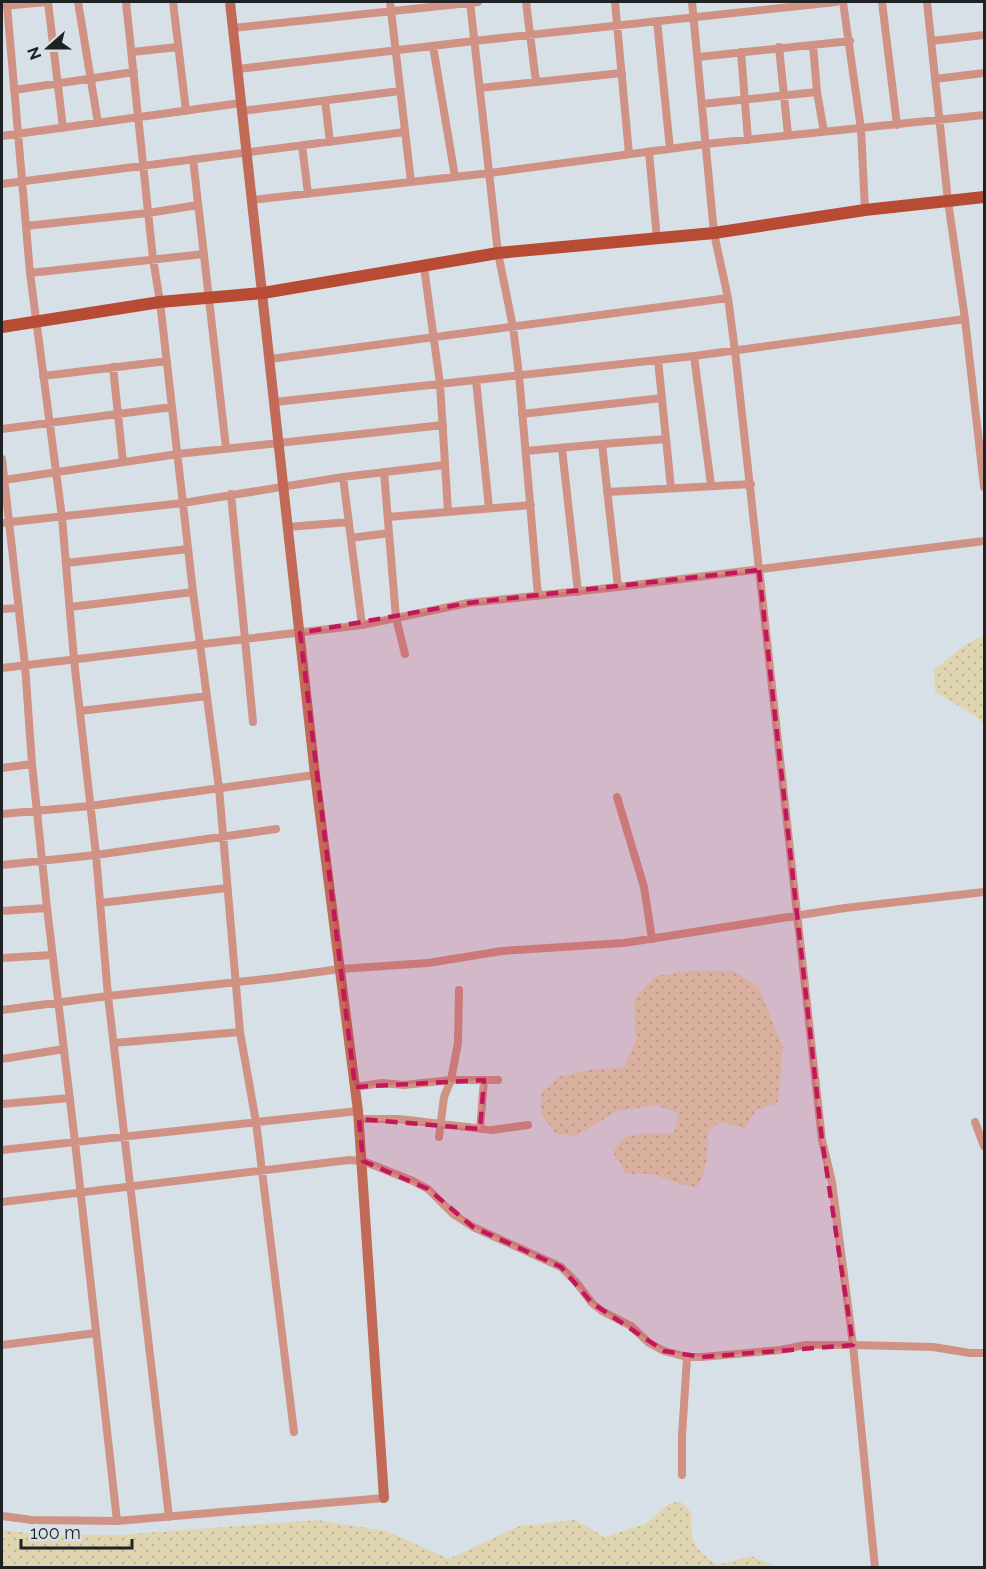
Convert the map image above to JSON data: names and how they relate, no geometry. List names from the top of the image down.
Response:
{
  "scale_bar": "100 m",
  "north": "left"
}
